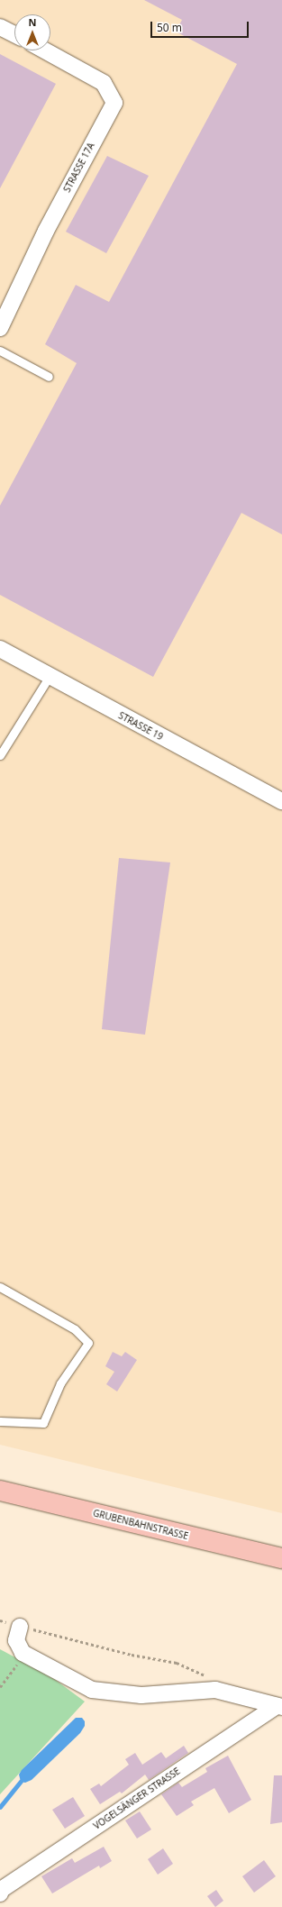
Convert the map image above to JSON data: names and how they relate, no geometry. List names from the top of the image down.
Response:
{
  "streets": {
    "main road": ["GRUBENBAHNSTRASSE"],
    "street": ["STRASSE 17A", "STRASSE 19", "VOGELSÄNGER STRASSE"]
  },
  "scale_bar": "50 m",
  "north": "top"
}
